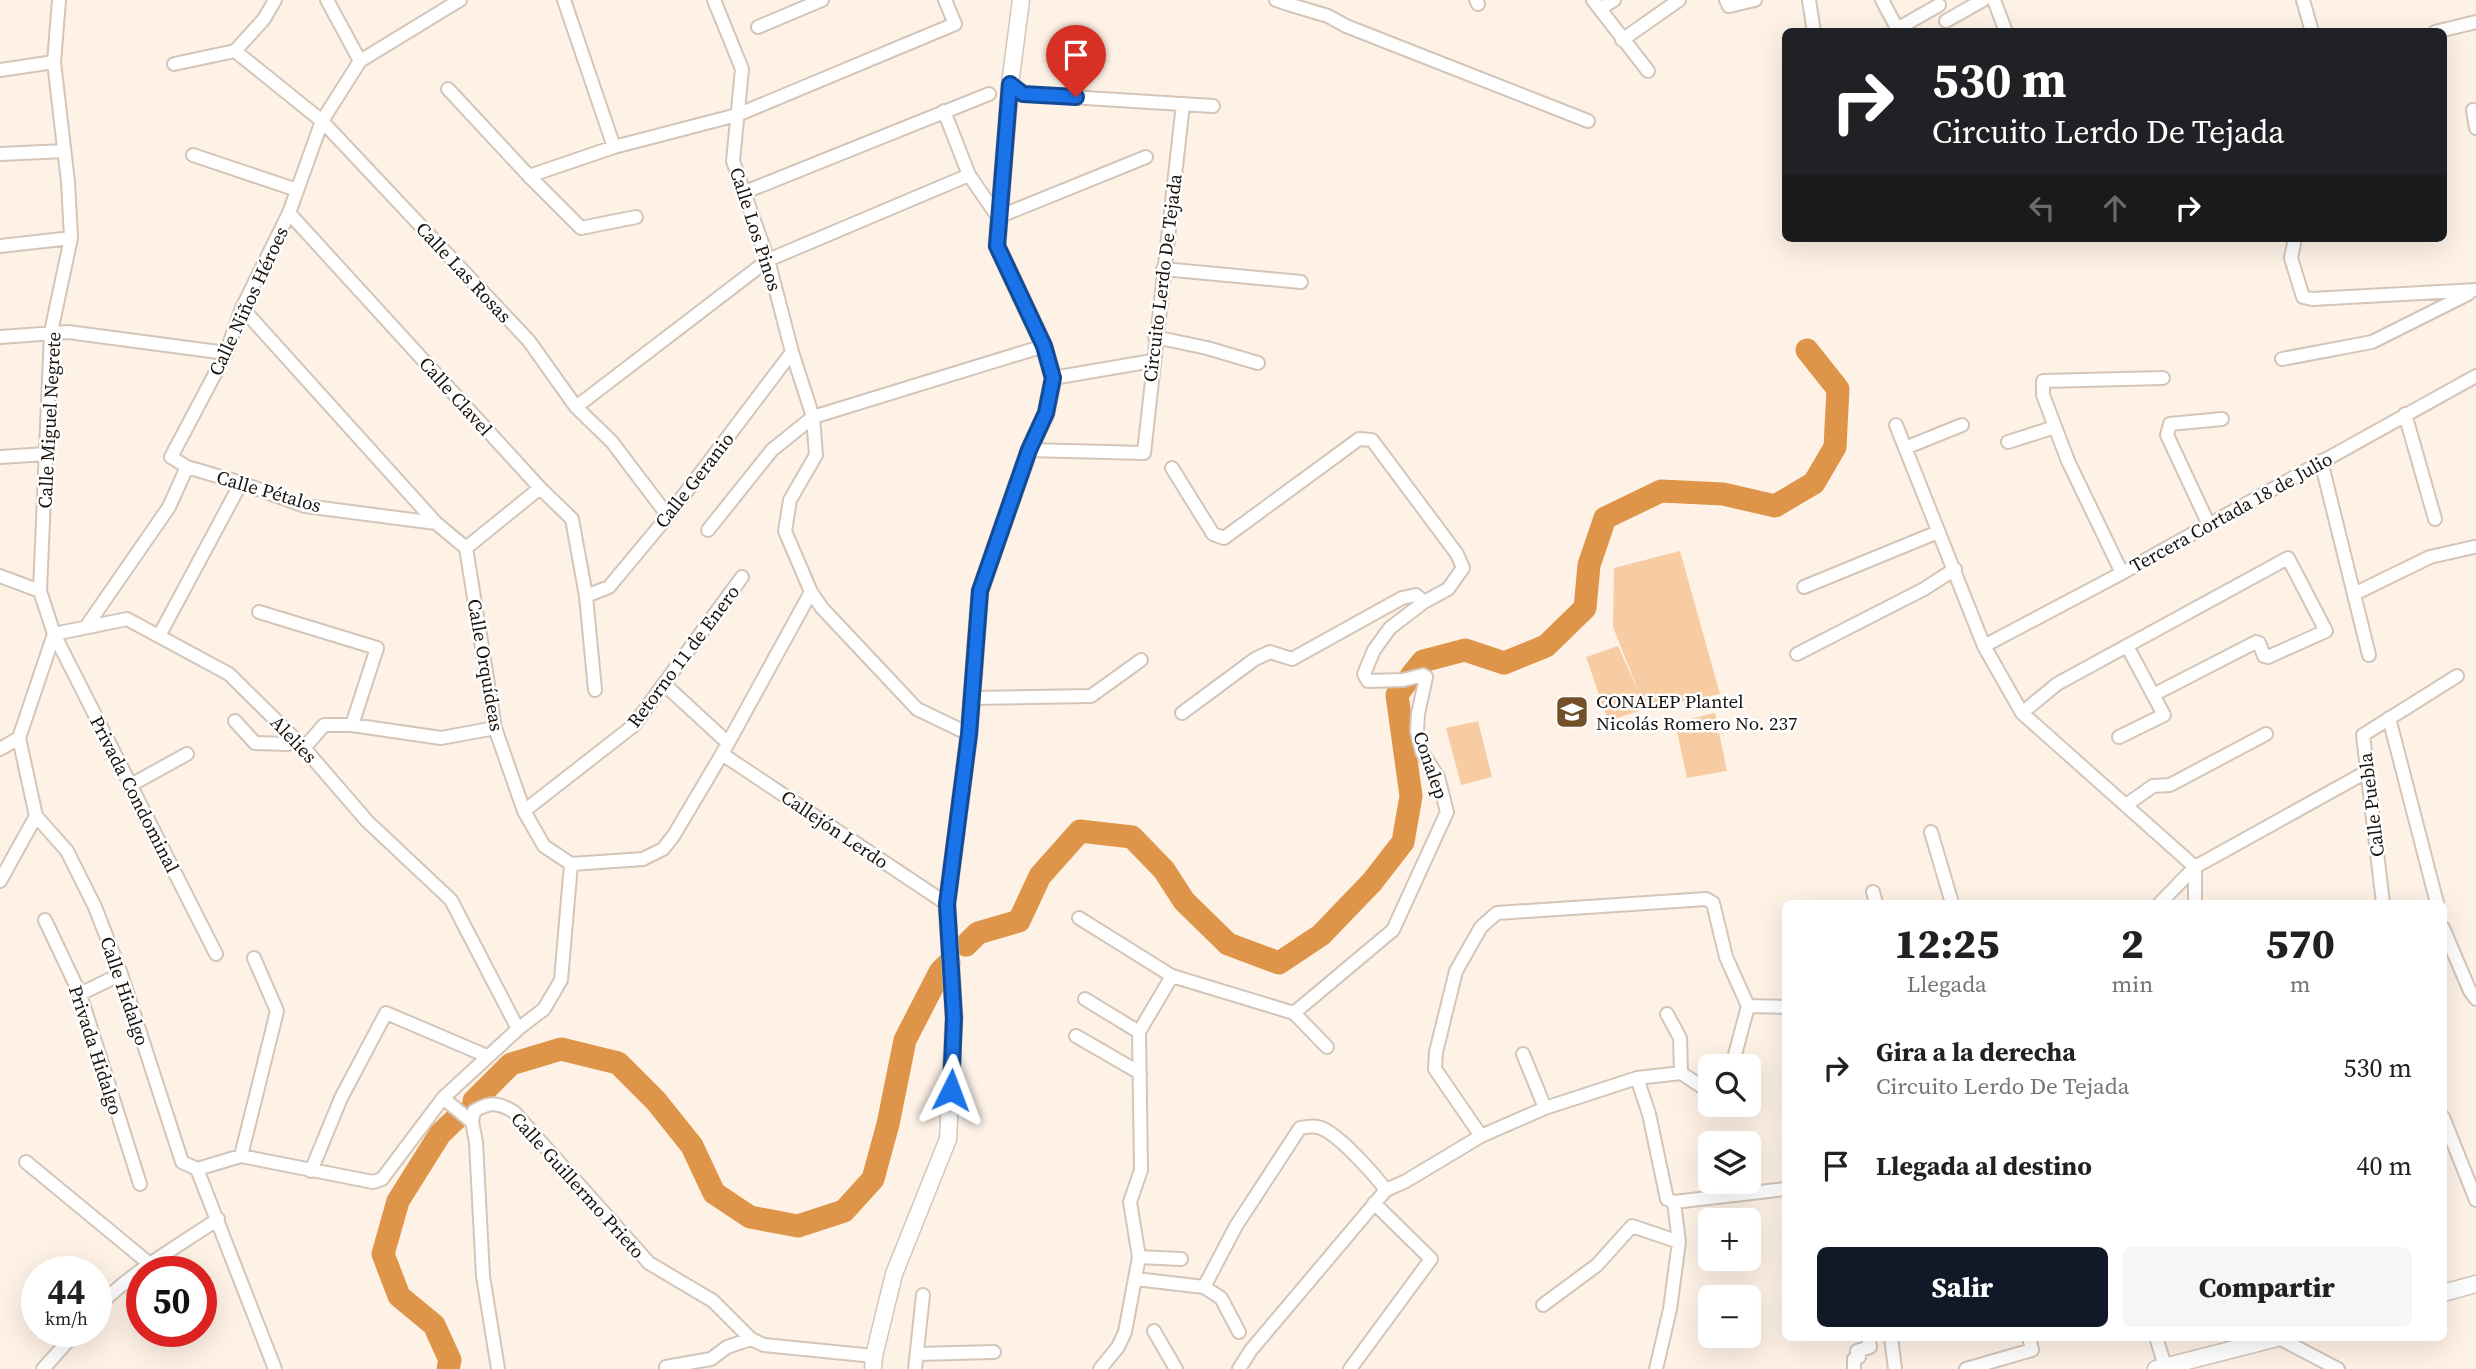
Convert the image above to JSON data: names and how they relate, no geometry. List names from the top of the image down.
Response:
{
  "streets": {
    "street": [
      "Calle Los Pinos",
      "Calle Las Rosas",
      "Circuito Lerdo De Tejada",
      "Calle Niños Héroes",
      "Calle Clavel",
      "Calle Miguel Negrete",
      "Calle Geranio",
      "Calle Pétalos",
      "Tercera Cortada 18 de Julio",
      "Retorno 11 de Enero",
      "Calle Orquídeas",
      "Alelies",
      "Conalep",
      "Privada Condominal",
      "Calle Puebla",
      "Callejón Lerdo",
      "Calle Hidalgo",
      "Privada Hidalgo",
      "Calle Guillermo Prieto"
    ]
  },
  "crossings": [
    ["Calle Los Pinos", "Calle Geranio"],
    ["Calle Las Rosas", "Calle Niños Héroes"],
    ["Calle Las Rosas", "Calle Geranio"],
    ["Calle Niños Héroes", "Calle Clavel"],
    ["Calle Niños Héroes", "Calle Pétalos"],
    ["Calle Clavel", "Calle Geranio"],
    ["Retorno 11 de Enero", "Calle Orquídeas"],
    ["Retorno 11 de Enero", "Callejón Lerdo"],
    ["Alelies", "Privada Condominal"]
  ],
  "places": {
    "school or university": ["CONALEP Plantel Nicolás Romero No. 237"]
  },
  "page": {
    "turn": ["530 m", "Circuito Lerdo De Tejada"],
    "eta": [
      "12:25",
      "Llegada",
      "2",
      "min",
      "570",
      "m"
    ],
    "list": [
      {
        "name": "Gira a la derecha",
        "note": "Circuito Lerdo De Tejada",
        "value": "530 m"
      },
      {
        "name": "Llegada al destino",
        "value": "40 m"
      }
    ],
    "map_buttons": ["+", "−"],
    "buttons": ["Salir", "Compartir"],
    "speed": "44 km/h",
    "limit": "50"
  }
}
